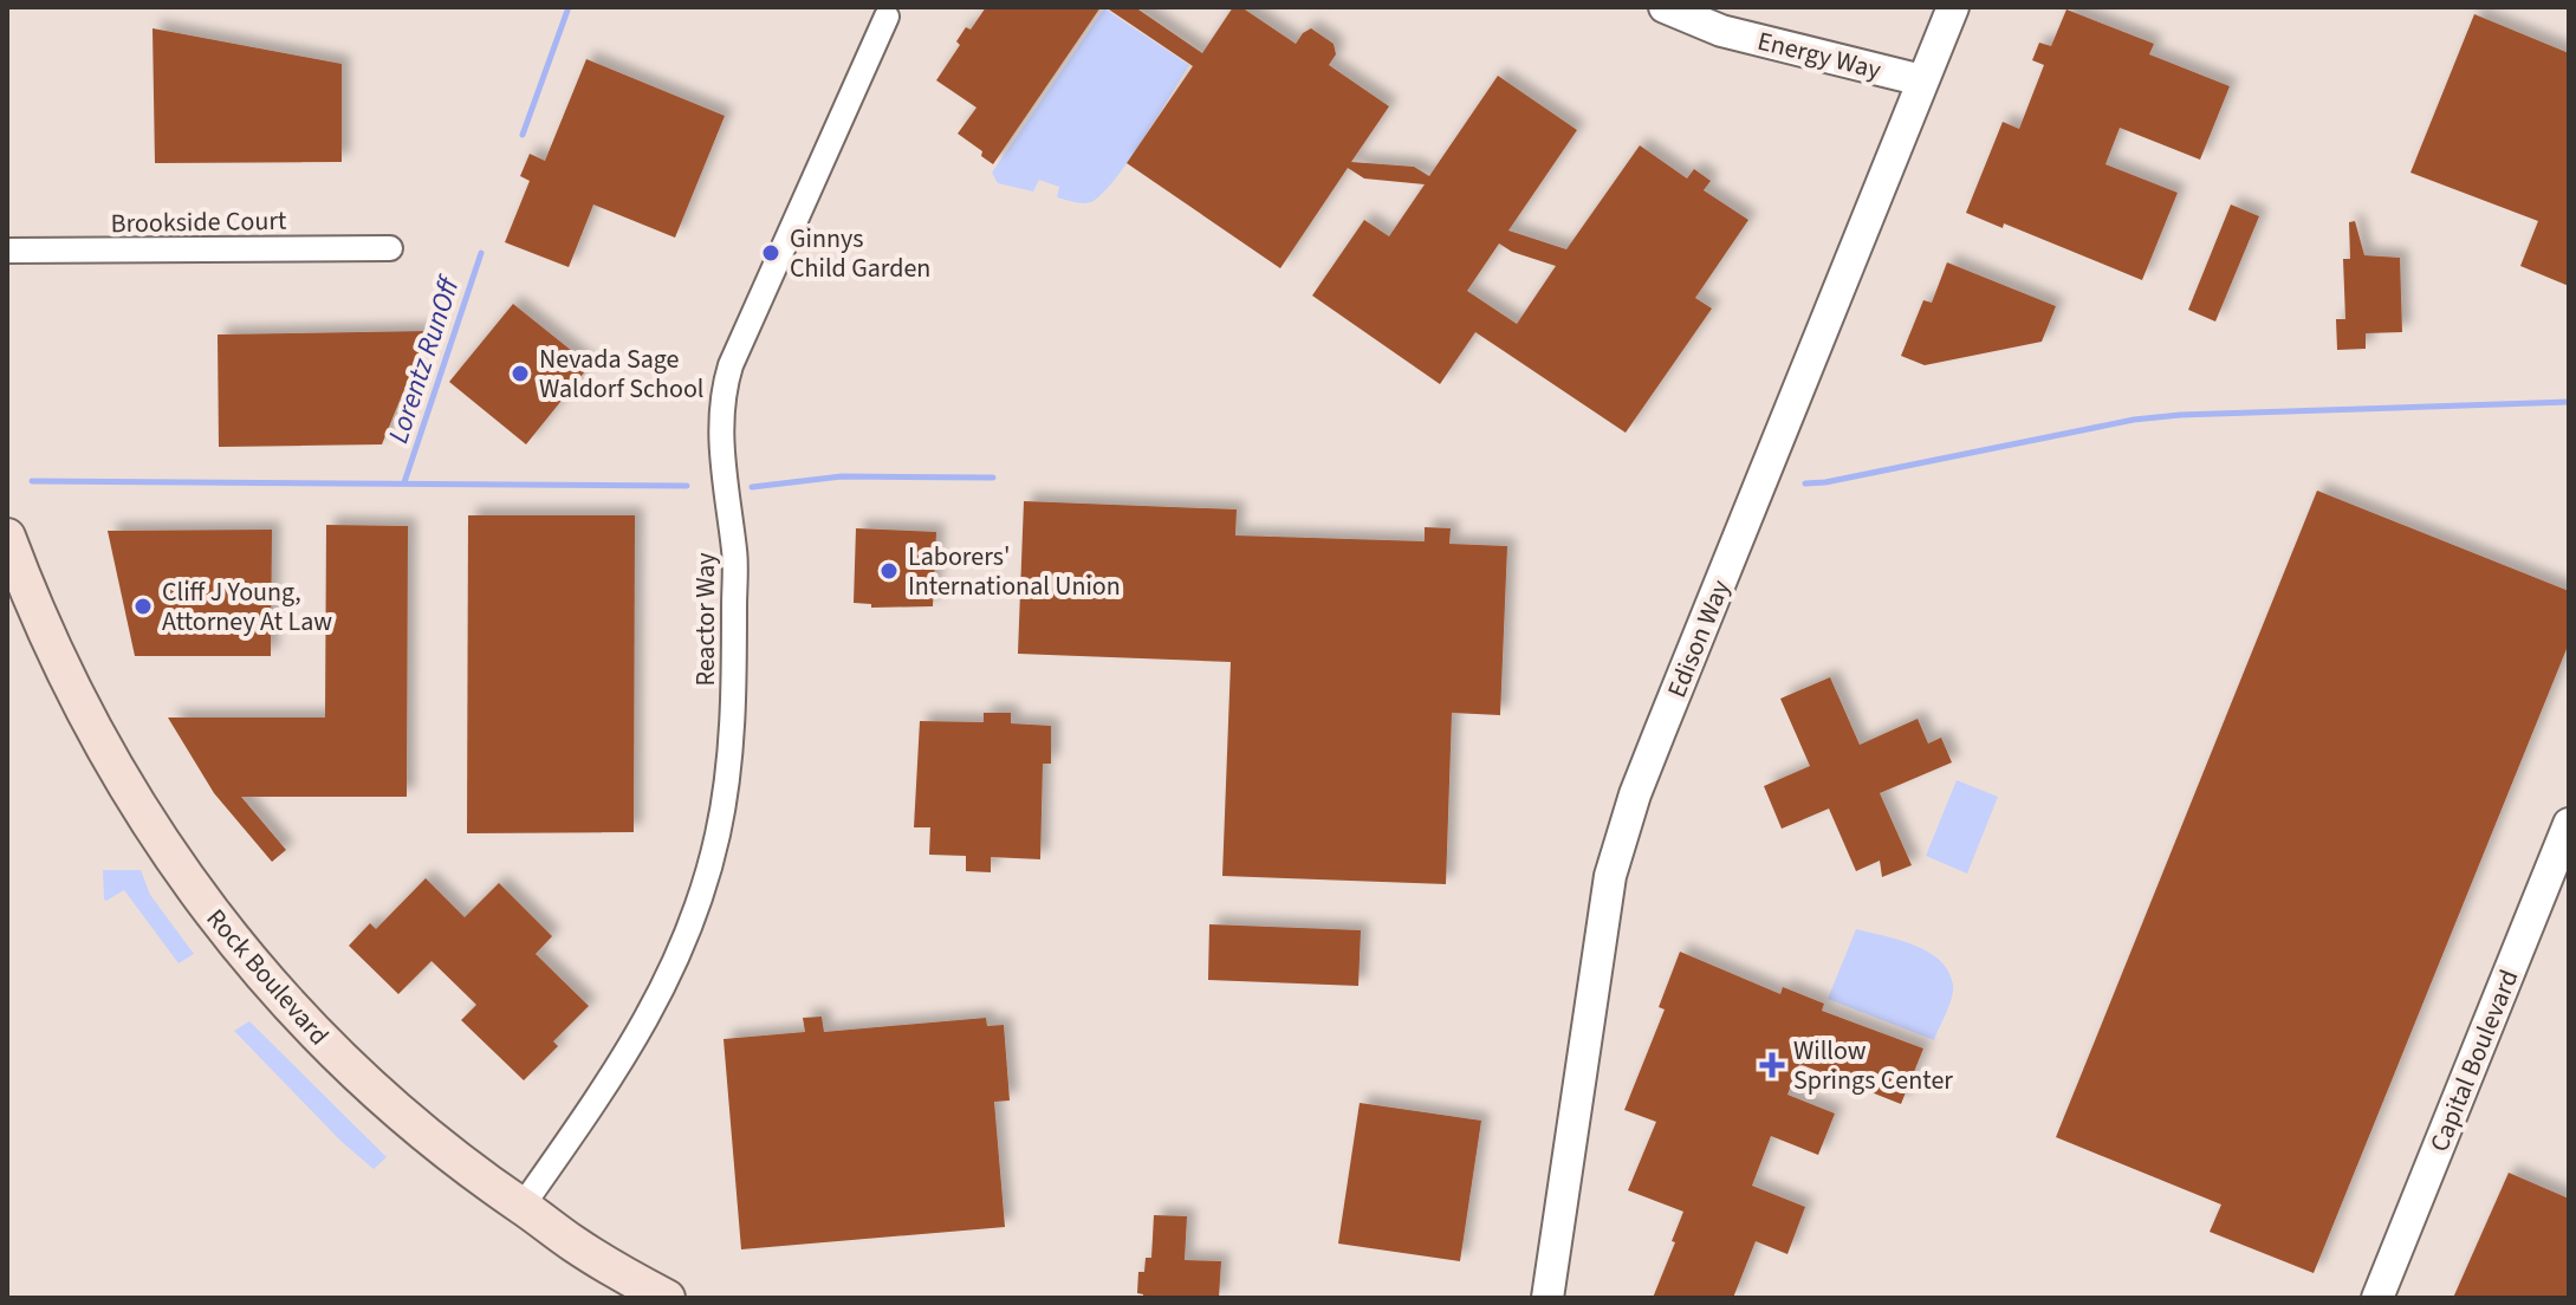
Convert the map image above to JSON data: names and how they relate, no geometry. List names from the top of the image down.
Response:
{
  "streets": {
    "main road": ["Rock Boulevard"],
    "street": [
      "Energy Way",
      "Brookside Court",
      "Reactor Way",
      "Edison Way",
      "Capital Boulevard"
    ]
  },
  "crossings": [
    ["Energy Way", "Edison Way"],
    ["Reactor Way", "Rock Boulevard"]
  ],
  "water": ["Lorentz RunOff"],
  "places": {
    "other": [
      "Ginnys Child Garden",
      "Nevada Sage Waldorf School",
      "Laborers' International Union",
      "Cliff J Young, Attorney At Law"
    ],
    "health": ["Willow Springs Center"]
  }
}
